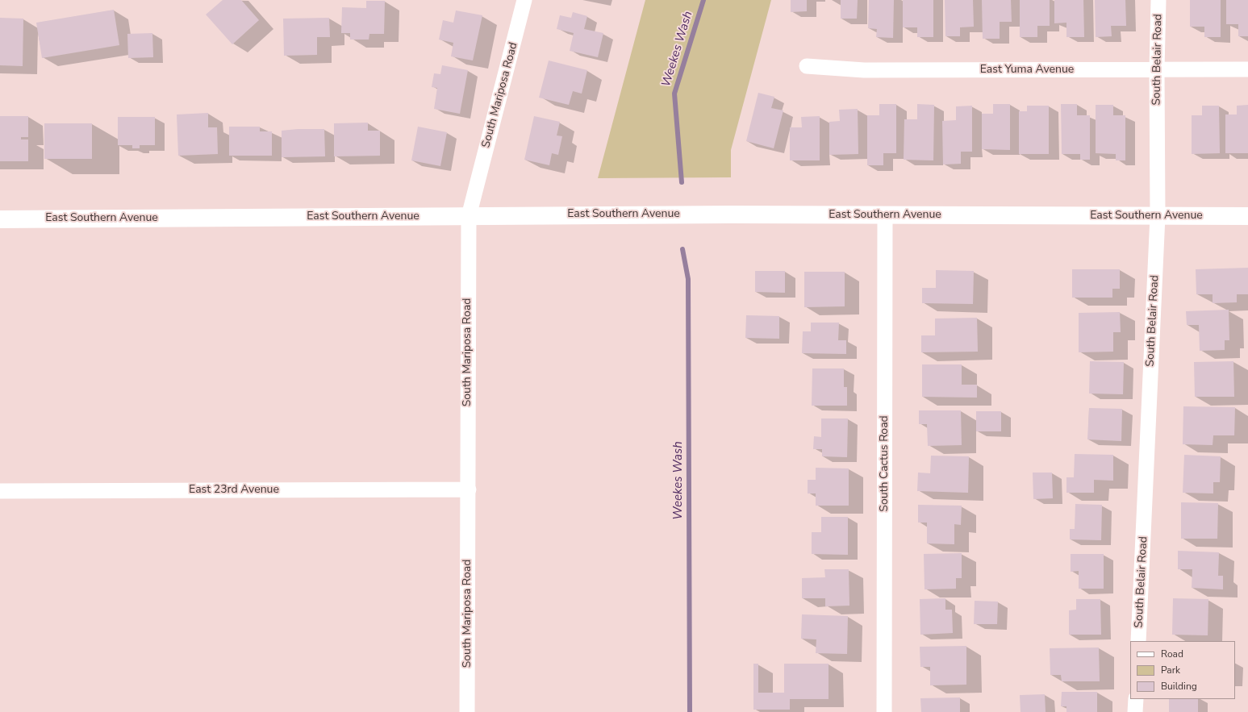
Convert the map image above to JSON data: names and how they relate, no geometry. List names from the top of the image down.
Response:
{
  "streets": {
    "main road": ["East Southern Avenue"],
    "street": [
      "South Belair Road",
      "East Yuma Avenue",
      "South Mariposa Road",
      "South Cactus Road",
      "East 23rd Avenue"
    ]
  },
  "crossings": [
    ["South Belair Road", "East Yuma Avenue"],
    ["South Belair Road", "East Southern Avenue"],
    ["South Mariposa Road", "East Southern Avenue"],
    ["South Mariposa Road", "East 23rd Avenue"],
    ["East Southern Avenue", "South Cactus Road"]
  ],
  "water": ["Weekes Wash"],
  "legend": ["Road", "Park", "Building"]
}
